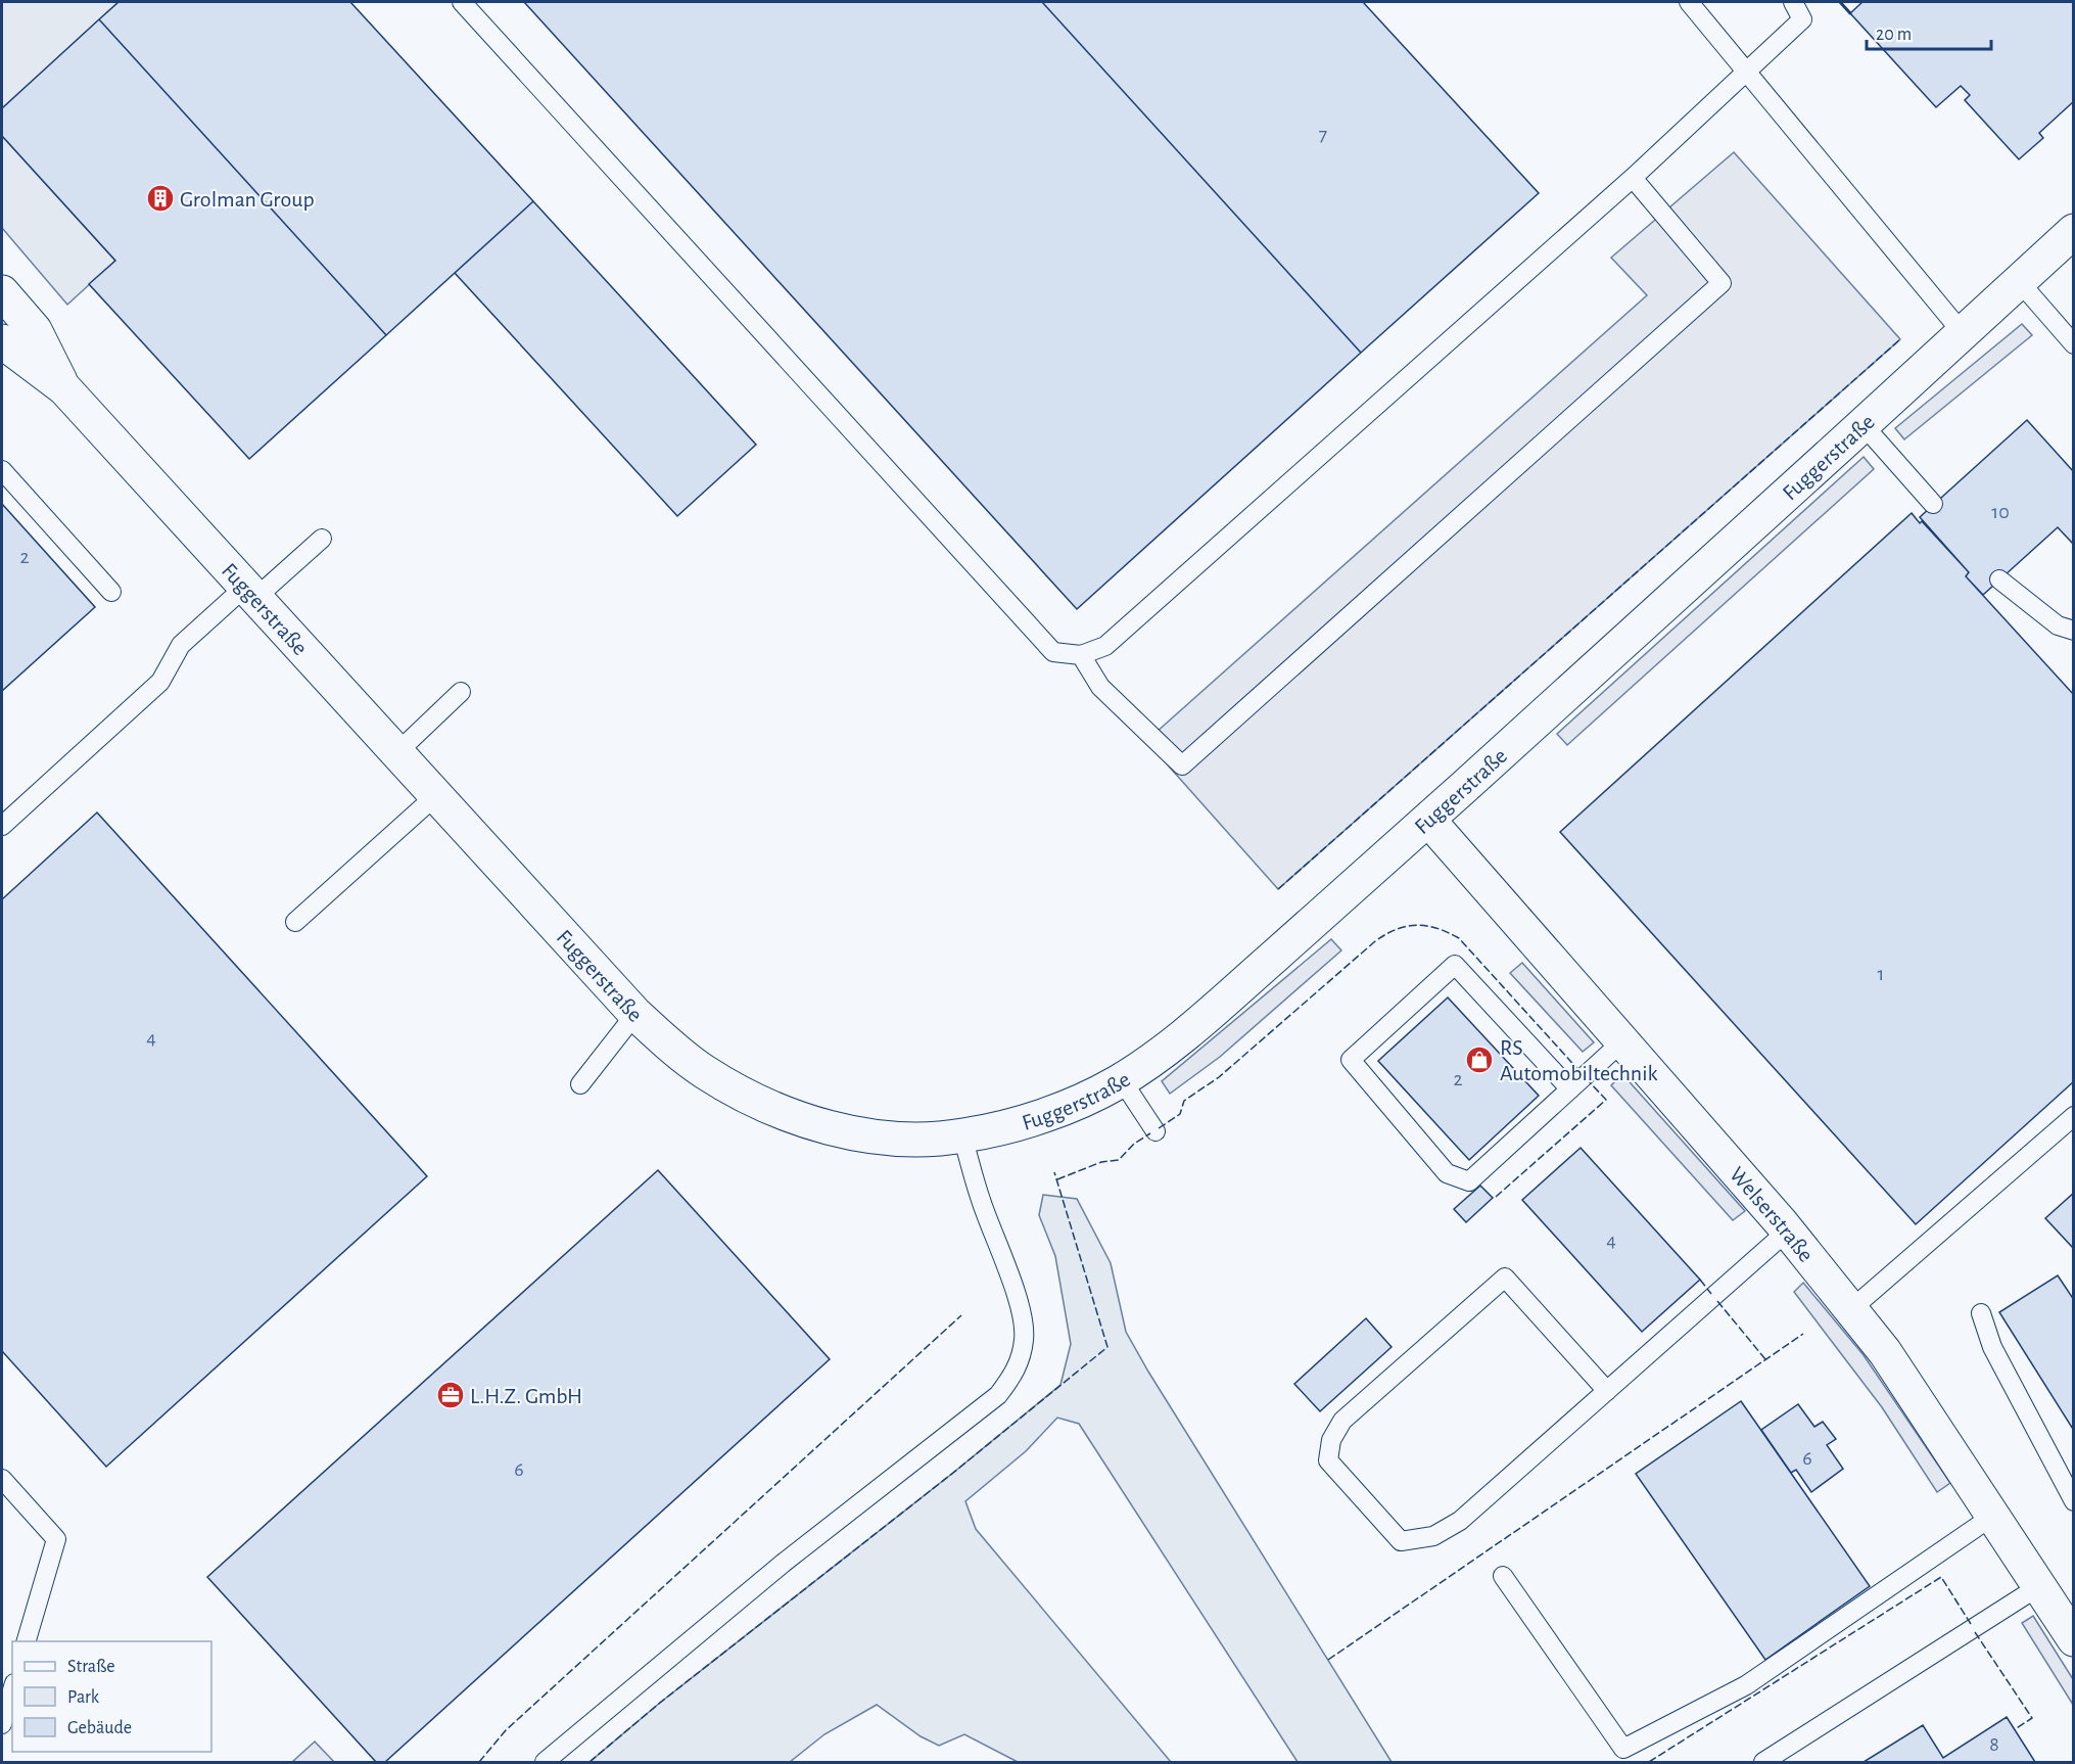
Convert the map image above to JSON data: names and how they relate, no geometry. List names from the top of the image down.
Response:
{
  "streets": {
    "street": ["Fuggerstraße", "Welserstraße"]
  },
  "crossings": [
    ["Fuggerstraße", "Welserstraße"]
  ],
  "places": {
    "building": ["Grolman Group"],
    "shop": ["RS Automobiltechnik"],
    "office": ["L.H.Z. GmbH"]
  },
  "house_numbers": [
    "7",
    "10",
    "2",
    "1",
    "4",
    "2",
    "4",
    "6",
    "6",
    "8"
  ],
  "legend": ["Straße", "Park", "Gebäude"],
  "scale_bar": "20 m"
}
